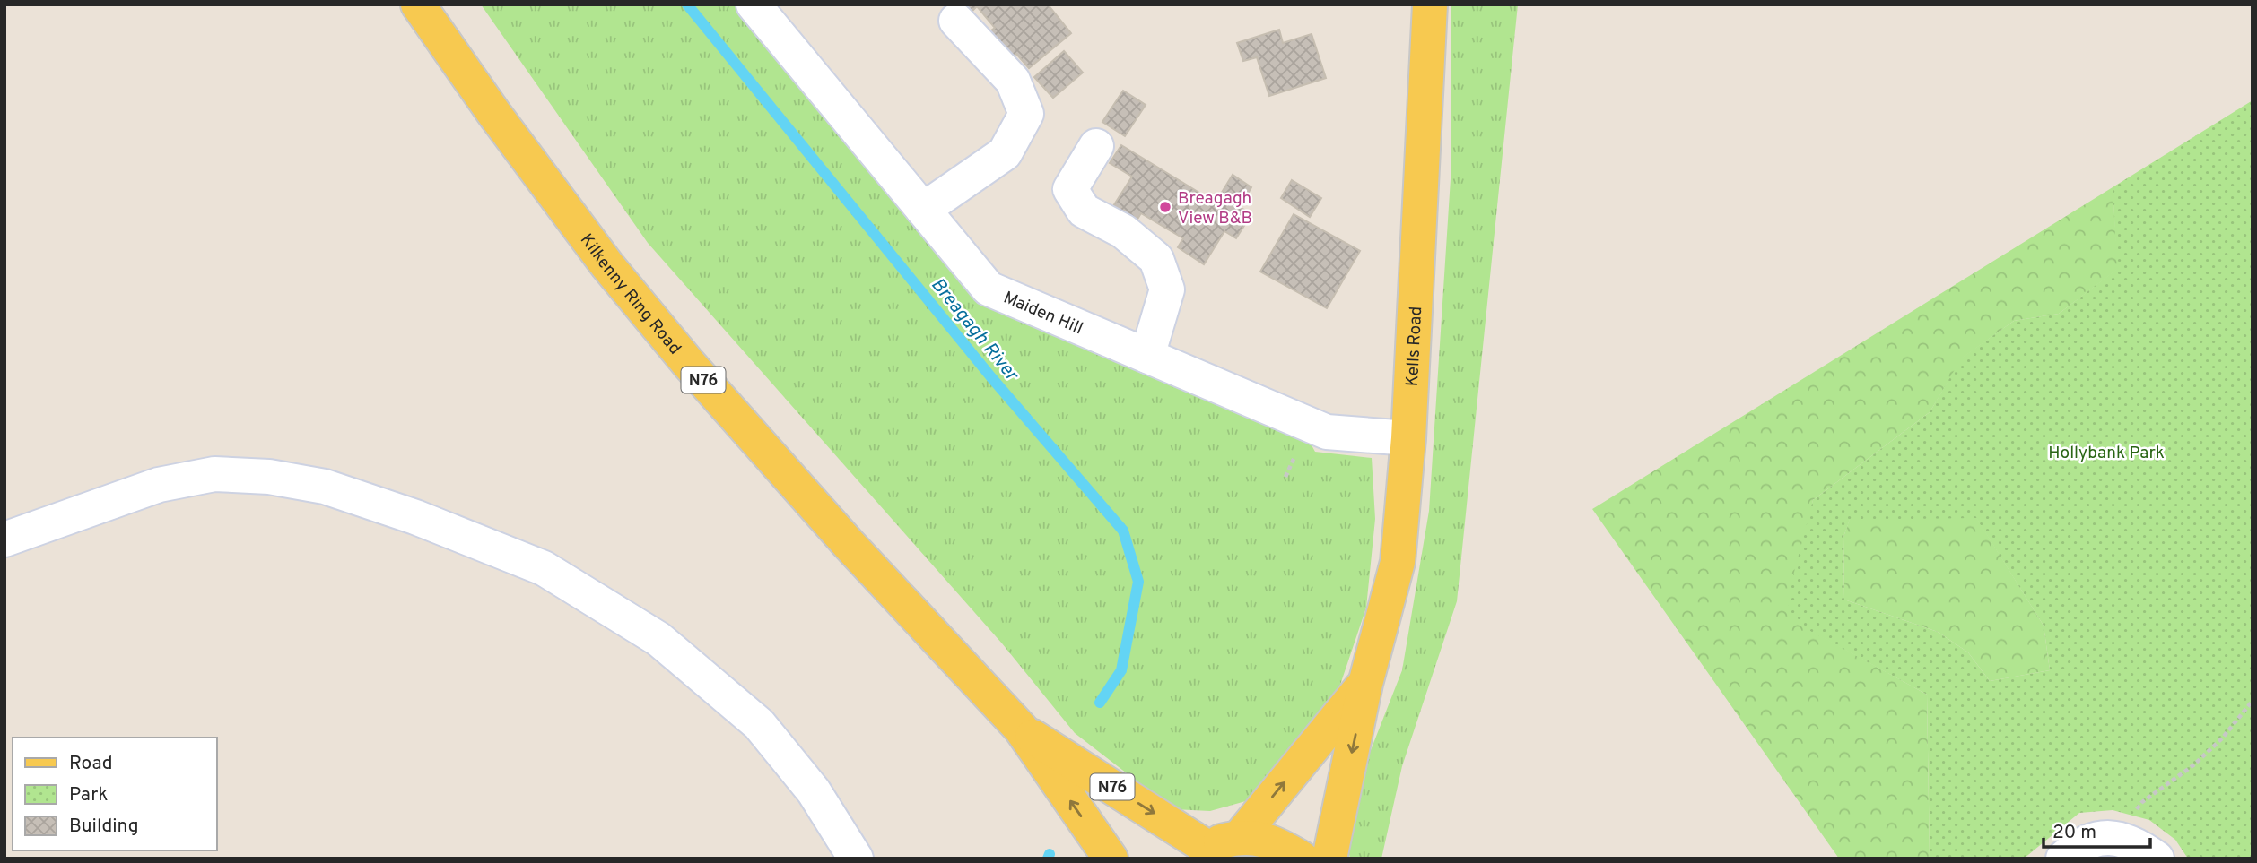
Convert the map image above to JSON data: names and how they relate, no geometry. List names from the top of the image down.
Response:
{
  "streets": {
    "main road": ["Kilkenny Ring Road", "Kells Road", "N76"],
    "street": ["Maiden Hill"]
  },
  "crossings": [
    ["Maiden Hill", "Kells Road"]
  ],
  "water": ["Breagagh River"],
  "parks": ["Hollybank Park"],
  "places": ["Breagagh View B&B"],
  "legend": ["Road", "Park", "Building"],
  "scale_bar": "20 m"
}
